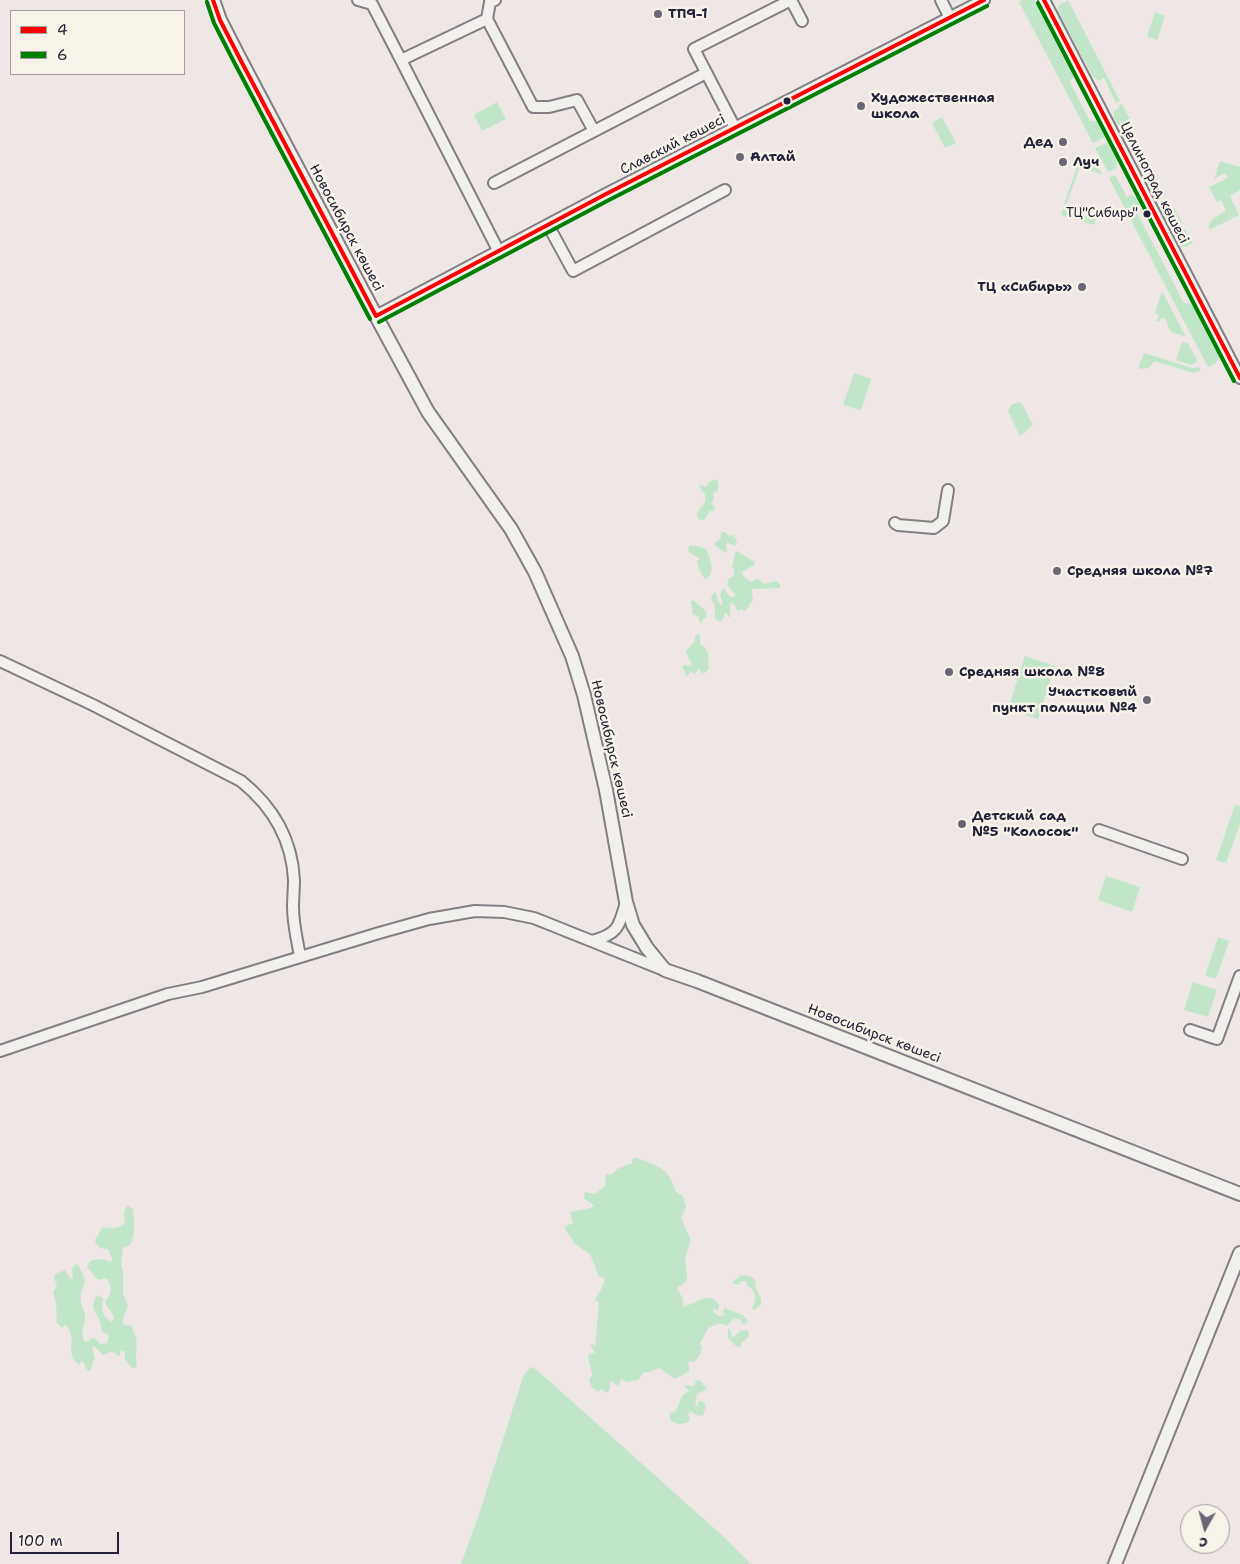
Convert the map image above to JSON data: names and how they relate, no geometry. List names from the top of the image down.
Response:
{
  "streets": {
    "main road": ["Новосибирск көшесі"],
    "street": ["Славский көшесі", "Целиноград көшесі"]
  },
  "crossings": [
    ["Славский көшесі", "Новосибирск көшесі"]
  ],
  "places": [
    "ТП9-1",
    "Художественная школа",
    "Дед",
    "Алтай",
    "Луч",
    "ТЦ\"Сибирь\"",
    "ТЦ «Сибирь»",
    "Средняя школа №7",
    "Средняя школа №8",
    "Участковый пункт полиции №4",
    "Детский сад №5 \"Колосок\""
  ],
  "lines": ["transit line 4", "transit line 6"],
  "legend": ["4", "6"],
  "scale_bar": "100 m",
  "north": "bottom"
}
